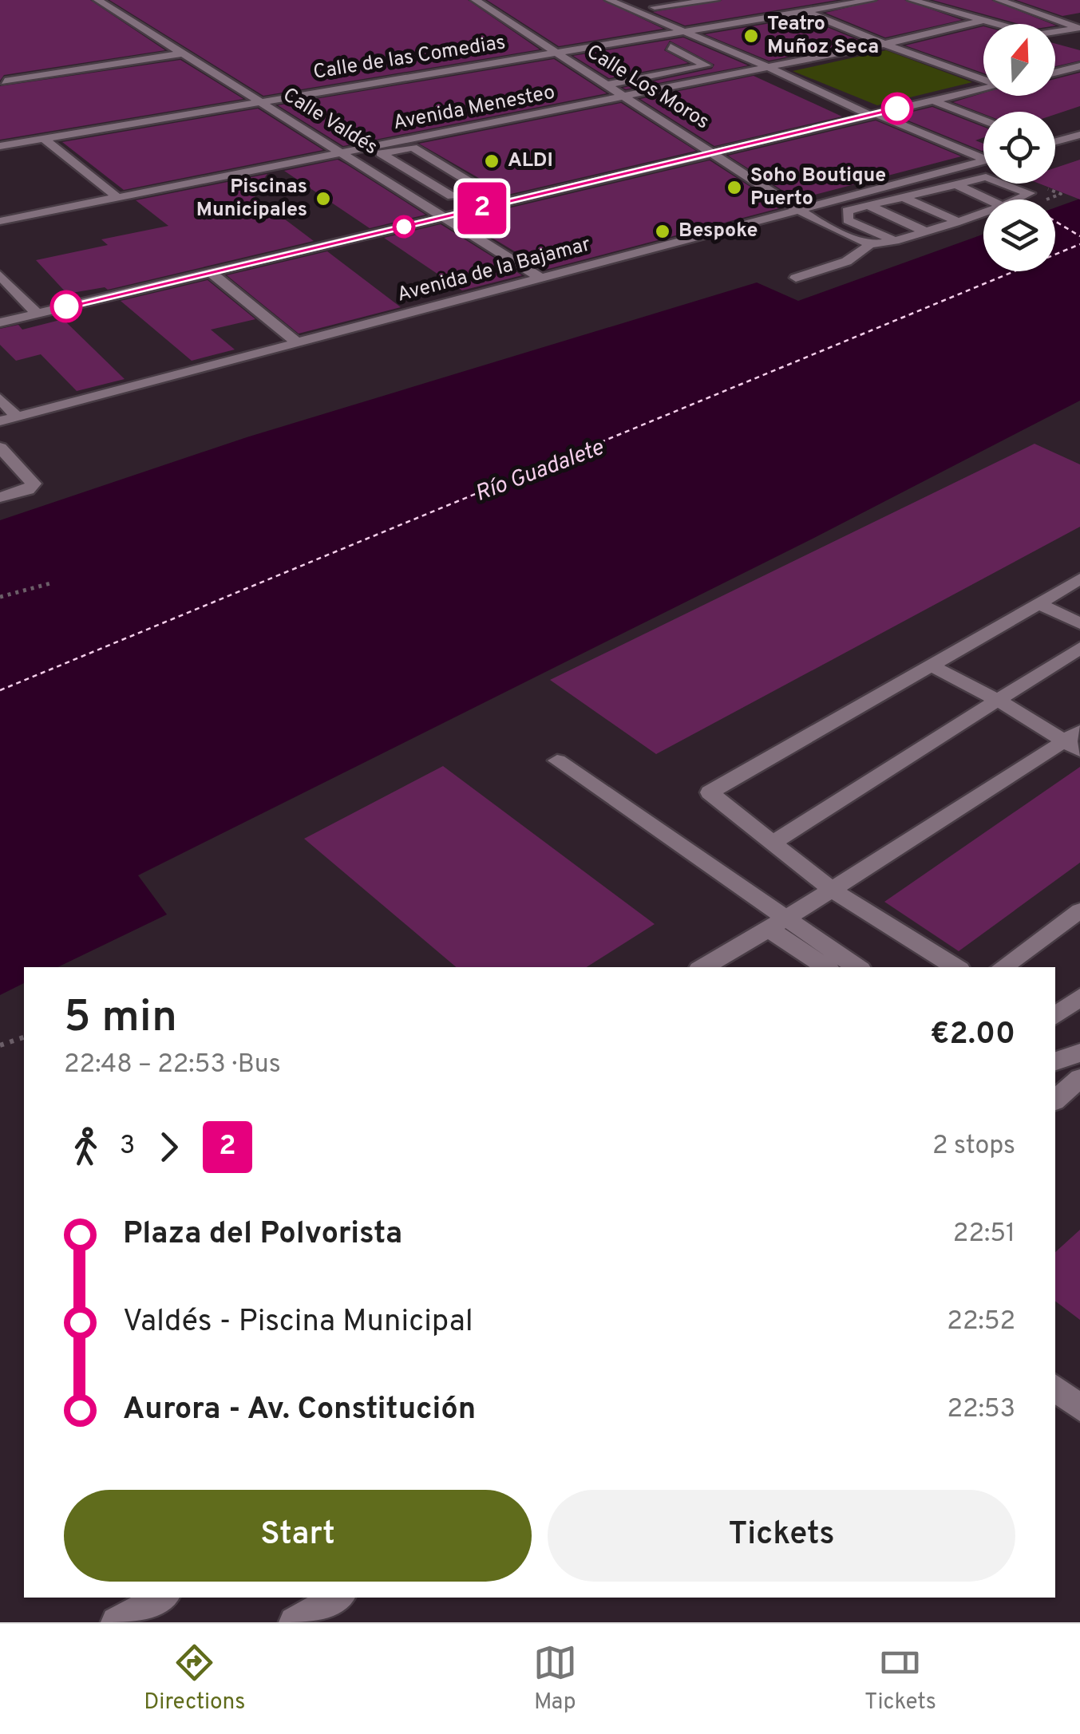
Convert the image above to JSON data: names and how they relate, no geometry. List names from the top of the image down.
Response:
{
  "streets": {
    "street": [
      "Calle de las Comedias",
      "Calle Los Moros",
      "Avenida Menesteo",
      "Calle Valdés",
      "Avenida de la Bajamar"
    ]
  },
  "crossings": [
    ["Calle de las Comedias", "Calle Los Moros"],
    ["Calle de las Comedias", "Calle Valdés"],
    ["Calle Los Moros", "Avenida Menesteo"],
    ["Calle Los Moros", "Avenida de la Bajamar"],
    ["Avenida Menesteo", "Calle Valdés"],
    ["Calle Valdés", "Avenida de la Bajamar"]
  ],
  "water": ["Río Guadalete"],
  "places": [
    "Teatro Muñoz Seca",
    "ALDI",
    "Soho Boutique Puerto",
    "Piscinas Municipales",
    "Bespoke"
  ],
  "lines": ["bus line 2"],
  "north": "top",
  "page": {
    "on_map": "2",
    "heading": ["5 min", "22:48 – 22:53 · Bus", "€2.00"],
    "legs": ["3", "2", "2 stops"],
    "list": [
      {
        "name": "Plaza del Polvorista",
        "value": "22:51"
      },
      {
        "name": "Valdés - Piscina Municipal",
        "value": "22:52"
      },
      {
        "name": "Aurora - Av. Constitución",
        "value": "22:53"
      }
    ],
    "buttons": ["Start", "Tickets"],
    "tabs": ["Directions", "Map", "Tickets"]
  }
}
